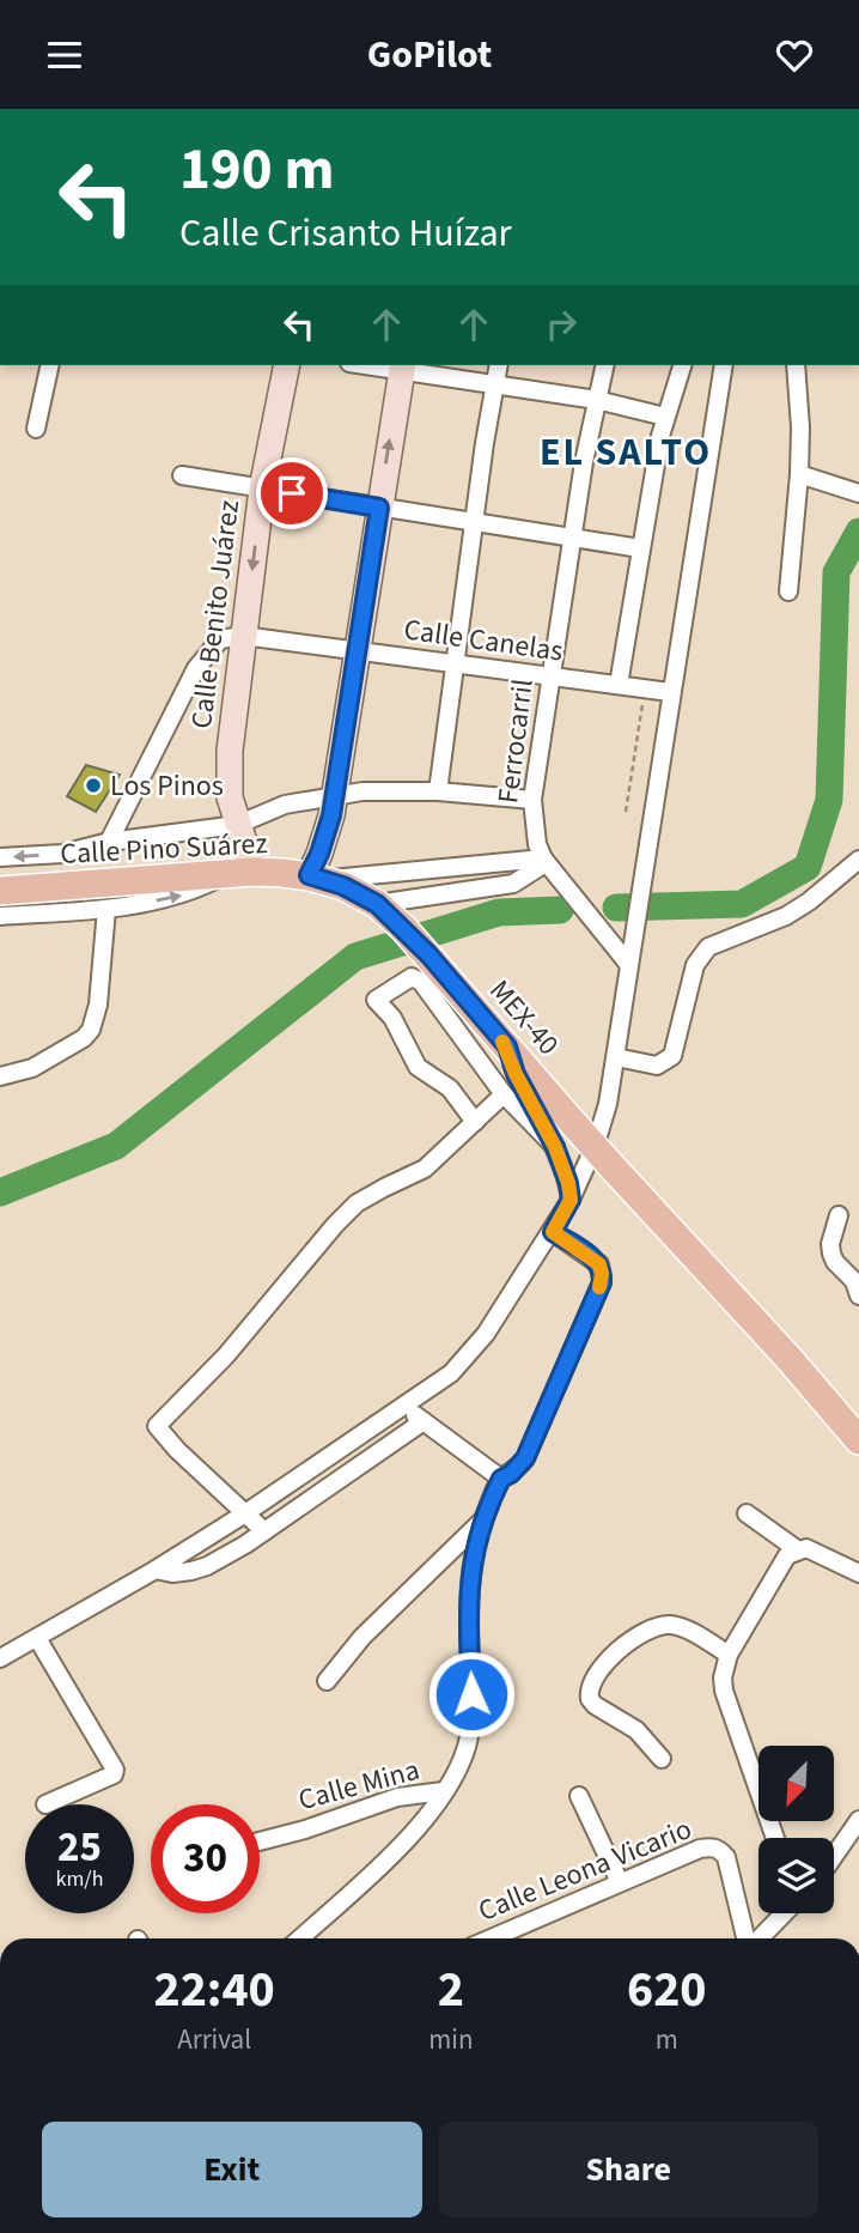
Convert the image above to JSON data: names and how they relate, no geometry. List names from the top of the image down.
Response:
{
  "streets": {
    "main road": ["Calle Pino Suárez", "MEX-40"],
    "street": [
      "Calle Benito Juárez",
      "Calle Canelas",
      "Ferrocarril",
      "Calle Mina",
      "Calle Leona Vicario"
    ]
  },
  "crossings": [
    ["Calle Benito Juárez", "Calle Canelas"],
    ["Calle Benito Juárez", "Calle Pino Suárez"],
    ["Calle Canelas", "Ferrocarril"],
    ["Calle Pino Suárez", "MEX-40"]
  ],
  "districts": ["EL SALTO"],
  "places": ["Los Pinos"],
  "north": "bottom left",
  "page": {
    "header": "GoPilot",
    "turn": ["190 m", "Calle Crisanto Huízar"],
    "speed": "25 km/h",
    "limit": "30",
    "eta": [
      "22:40",
      "Arrival",
      "2",
      "min",
      "620",
      "m"
    ],
    "buttons": ["Exit", "Share"]
  }
}
